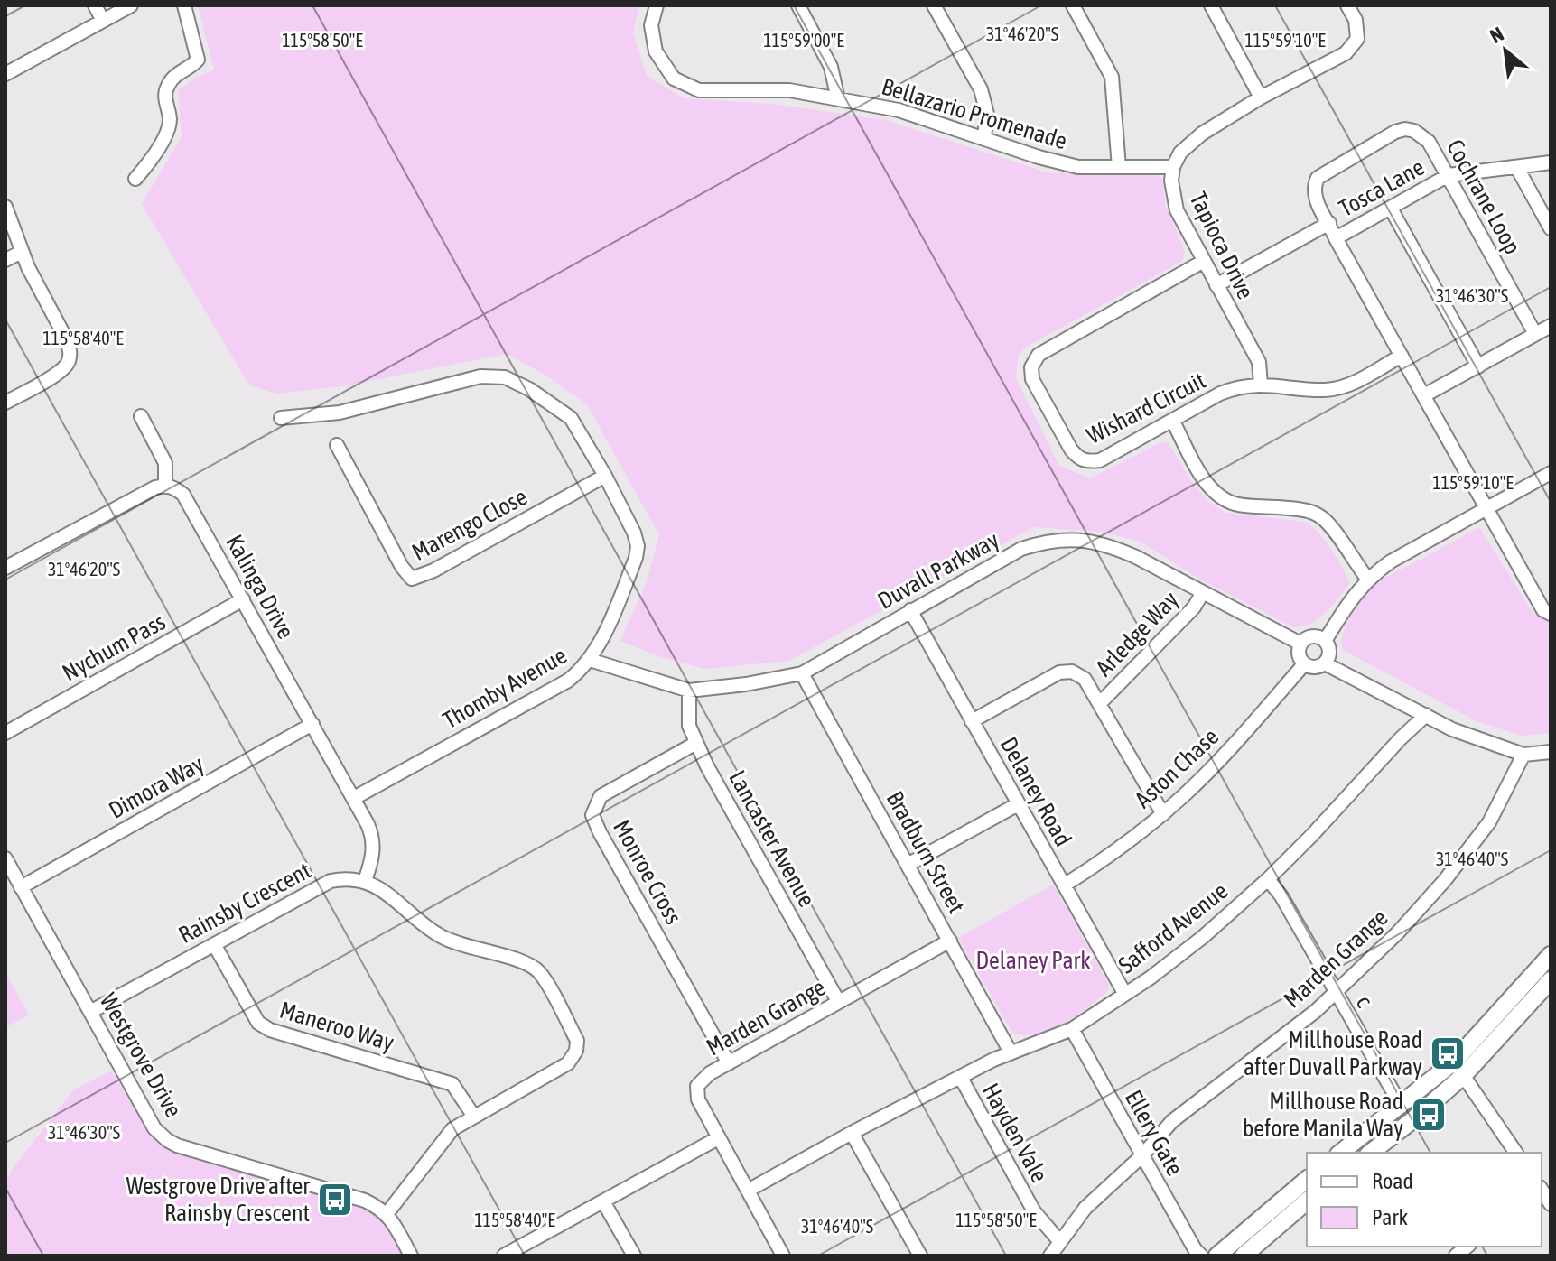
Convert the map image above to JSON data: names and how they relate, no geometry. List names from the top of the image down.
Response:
{
  "streets": {
    "street": [
      "Bellazario Promenade",
      "Tosca Lane",
      "Cochrane Loop",
      "Tapioca Drive",
      "Wishard Circuit",
      "Marengo Close",
      "Duvall Parkway",
      "Kalinga Drive",
      "Arledge Way",
      "Nychum Pass",
      "Thomby Avenue",
      "Aston Chase",
      "Dimora Way",
      "Delaney Road",
      "Lancaster Avenue",
      "Bradburn Street",
      "Monroe Cross",
      "Rainsby Crescent",
      "Safford Avenue",
      "Marden Grange",
      "c",
      "Maneroo Way",
      "Westgrove Drive",
      "Hayden Vale",
      "Ellery Gate"
    ]
  },
  "crossings": [
    ["Bellazario Promenade", "Tapioca Drive"],
    ["Tosca Lane", "Cochrane Loop"],
    ["Cochrane Loop", "Wishard Circuit"],
    ["Tapioca Drive", "Wishard Circuit"],
    ["Marengo Close", "Thomby Avenue"],
    ["Duvall Parkway", "Arledge Way"],
    ["Duvall Parkway", "Thomby Avenue"],
    ["Duvall Parkway", "Aston Chase"],
    ["Duvall Parkway", "Delaney Road"],
    ["Duvall Parkway", "Lancaster Avenue"],
    ["Duvall Parkway", "Bradburn Street"],
    ["Kalinga Drive", "Nychum Pass"],
    ["Kalinga Drive", "Thomby Avenue"],
    ["Kalinga Drive", "Dimora Way"],
    ["Kalinga Drive", "Rainsby Crescent"],
    ["Aston Chase", "Delaney Road"],
    ["Dimora Way", "Westgrove Drive"],
    ["Delaney Road", "Safford Avenue"],
    ["Lancaster Avenue", "Monroe Cross"],
    ["Lancaster Avenue", "Marden Grange"],
    ["Bradburn Street", "Safford Avenue"],
    ["Bradburn Street", "Marden Grange"],
    ["Monroe Cross", "Marden Grange"],
    ["Rainsby Crescent", "Maneroo Way"],
    ["Rainsby Crescent", "Westgrove Drive"],
    ["Safford Avenue", "Marden Grange"],
    ["Safford Avenue", "c"],
    ["Safford Avenue", "Hayden Vale"],
    ["Safford Avenue", "Ellery Gate"],
    ["Marden Grange", "c"],
    ["Marden Grange", "Hayden Vale"],
    ["Marden Grange", "Ellery Gate"]
  ],
  "parks": ["Delaney Park"],
  "places": {
    "bus stop": ["Millhouse Road after Duvall Parkway", "Millhouse Road before Manila Way", "Westgrove Drive after Rainsby Crescent"]
  },
  "legend": ["Road", "Park"],
  "north": "top left",
  "coordinates": [
    "31°46'20\"S",
    "115°58'50\"E",
    "115°59'00\"E",
    "115°59'10\"E",
    "31°46'30\"S",
    "115°58'40\"E",
    "31°46'40\"S"
  ]
}
